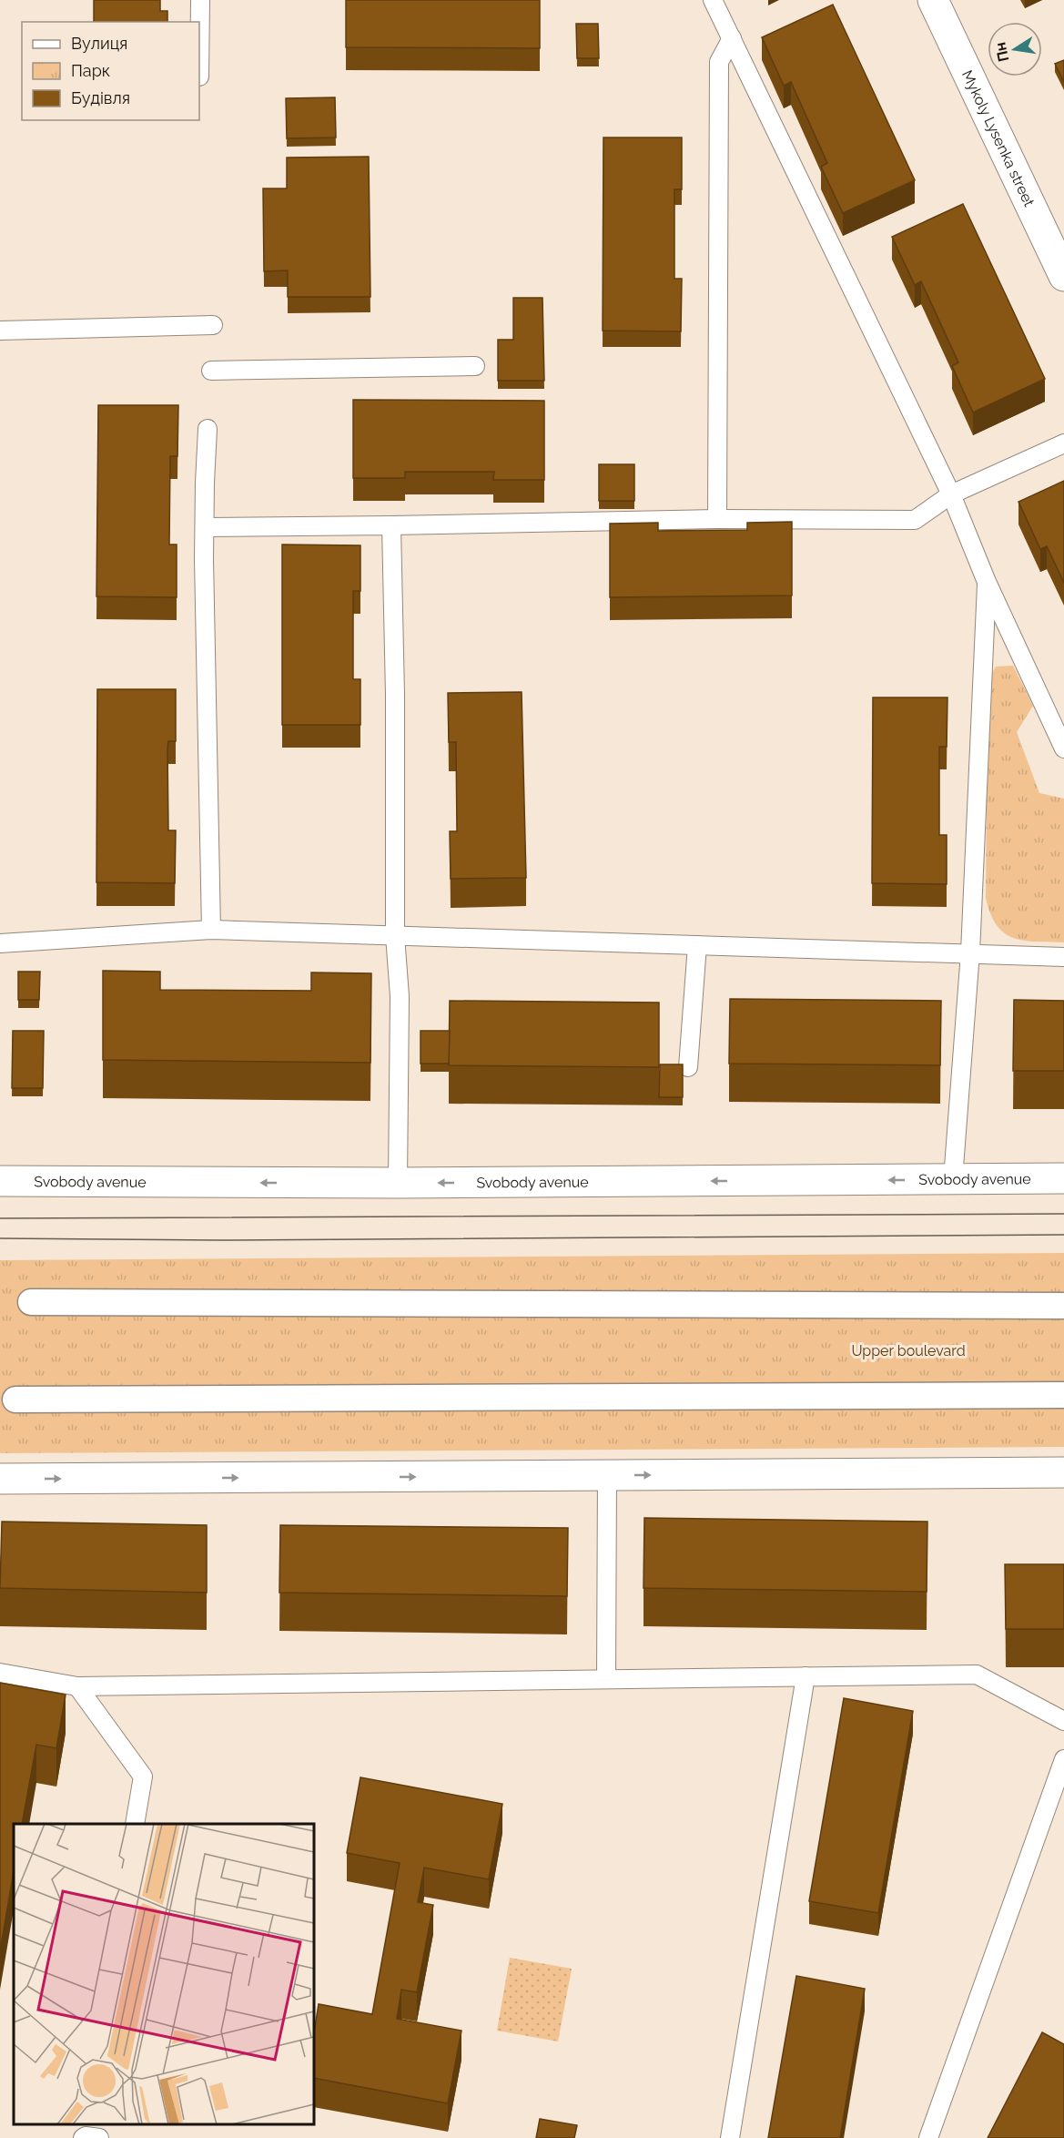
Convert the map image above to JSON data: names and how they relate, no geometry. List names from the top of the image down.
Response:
{
  "streets": {
    "main road": ["Mykoly Lysenka street", "Svobody avenue"]
  },
  "one_way": ["Svobody avenue"],
  "parks": ["Upper boulevard"],
  "legend": ["Вулиця", "Парк", "Будівля"],
  "north": "left"
}
